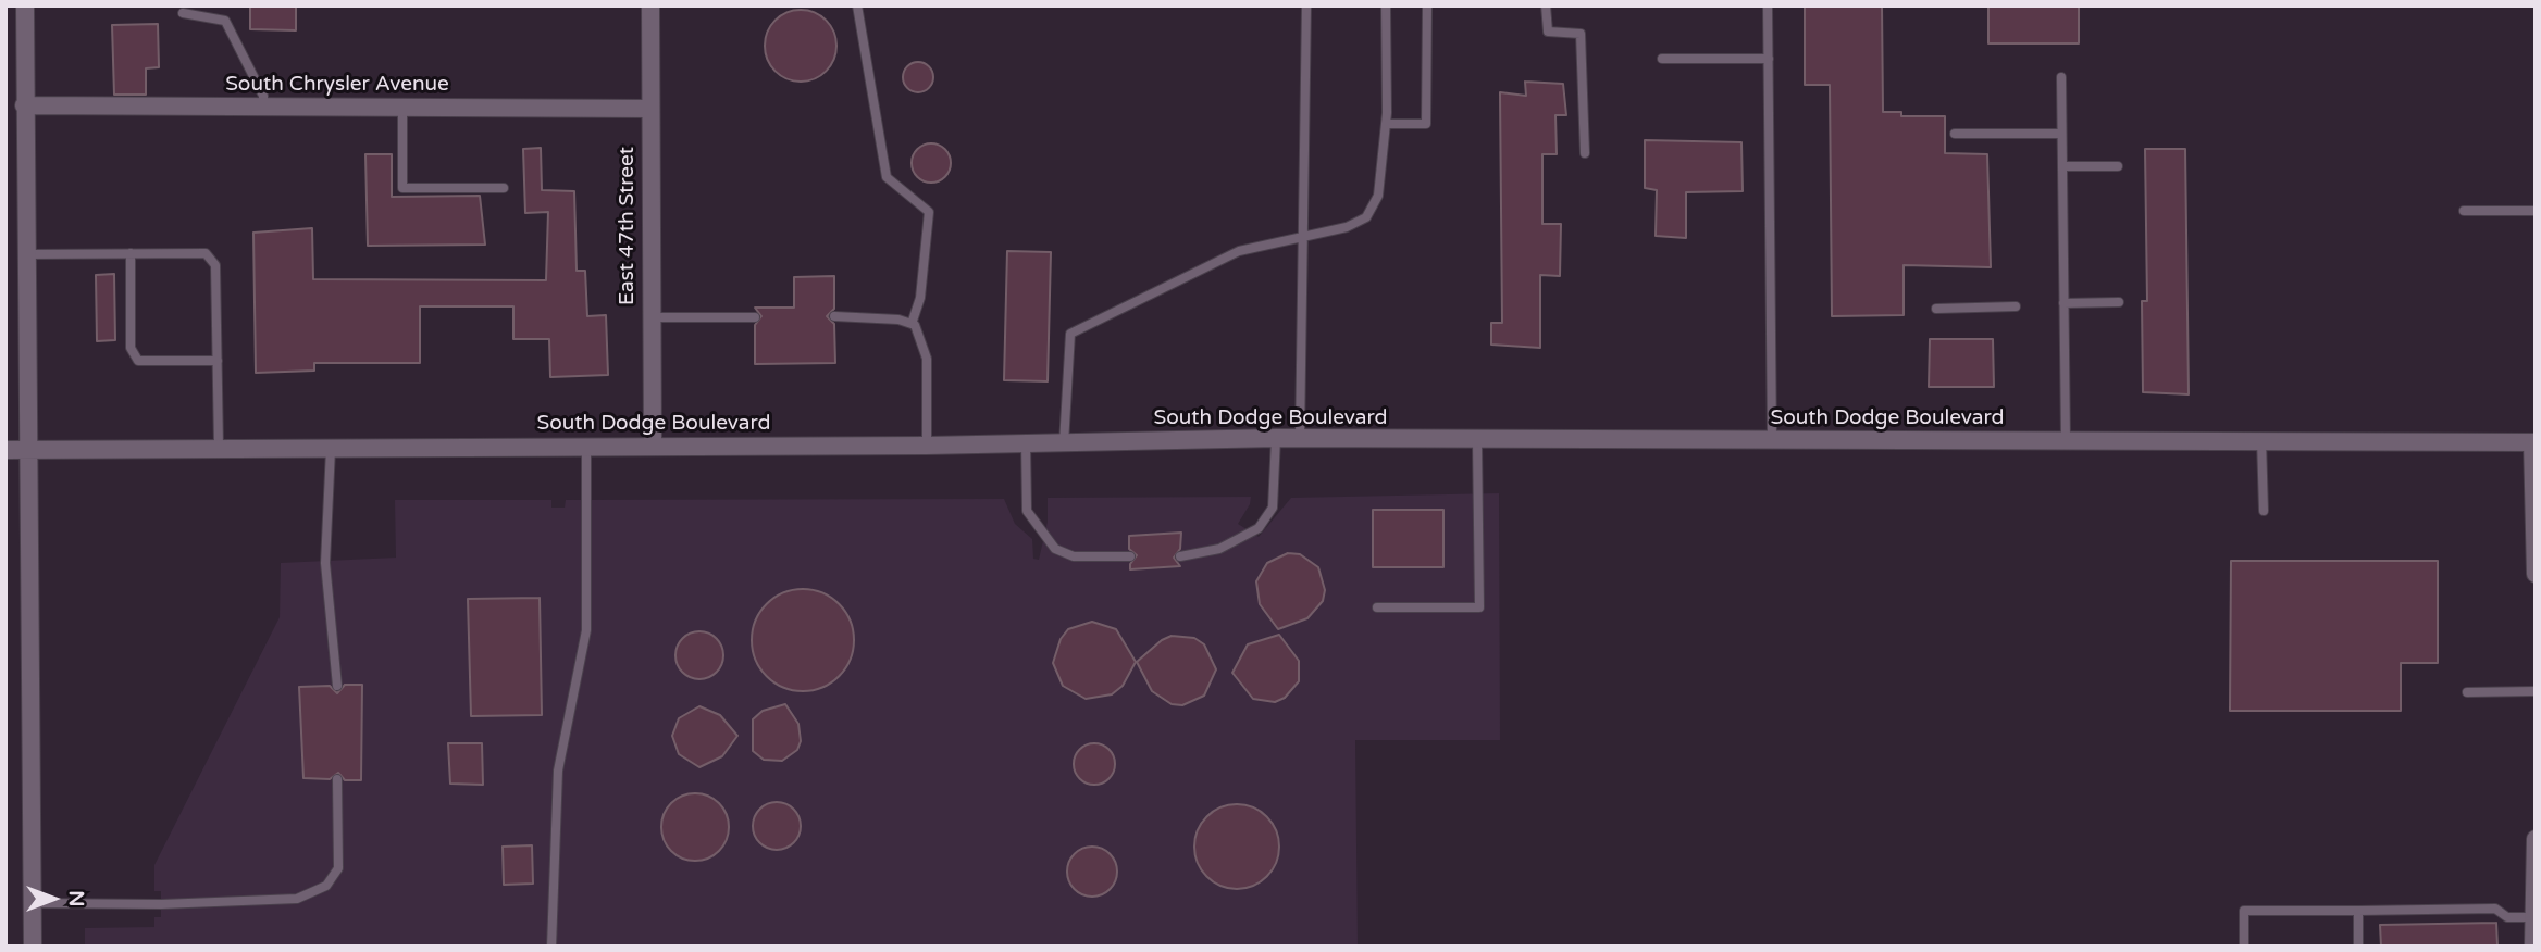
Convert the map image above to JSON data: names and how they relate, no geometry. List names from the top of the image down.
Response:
{
  "streets": {
    "street": ["South Chrysler Avenue", "East 47th Street", "South Dodge Boulevard"]
  },
  "crossings": [
    ["South Chrysler Avenue", "East 47th Street"],
    ["East 47th Street", "South Dodge Boulevard"]
  ],
  "north": "right"
}
